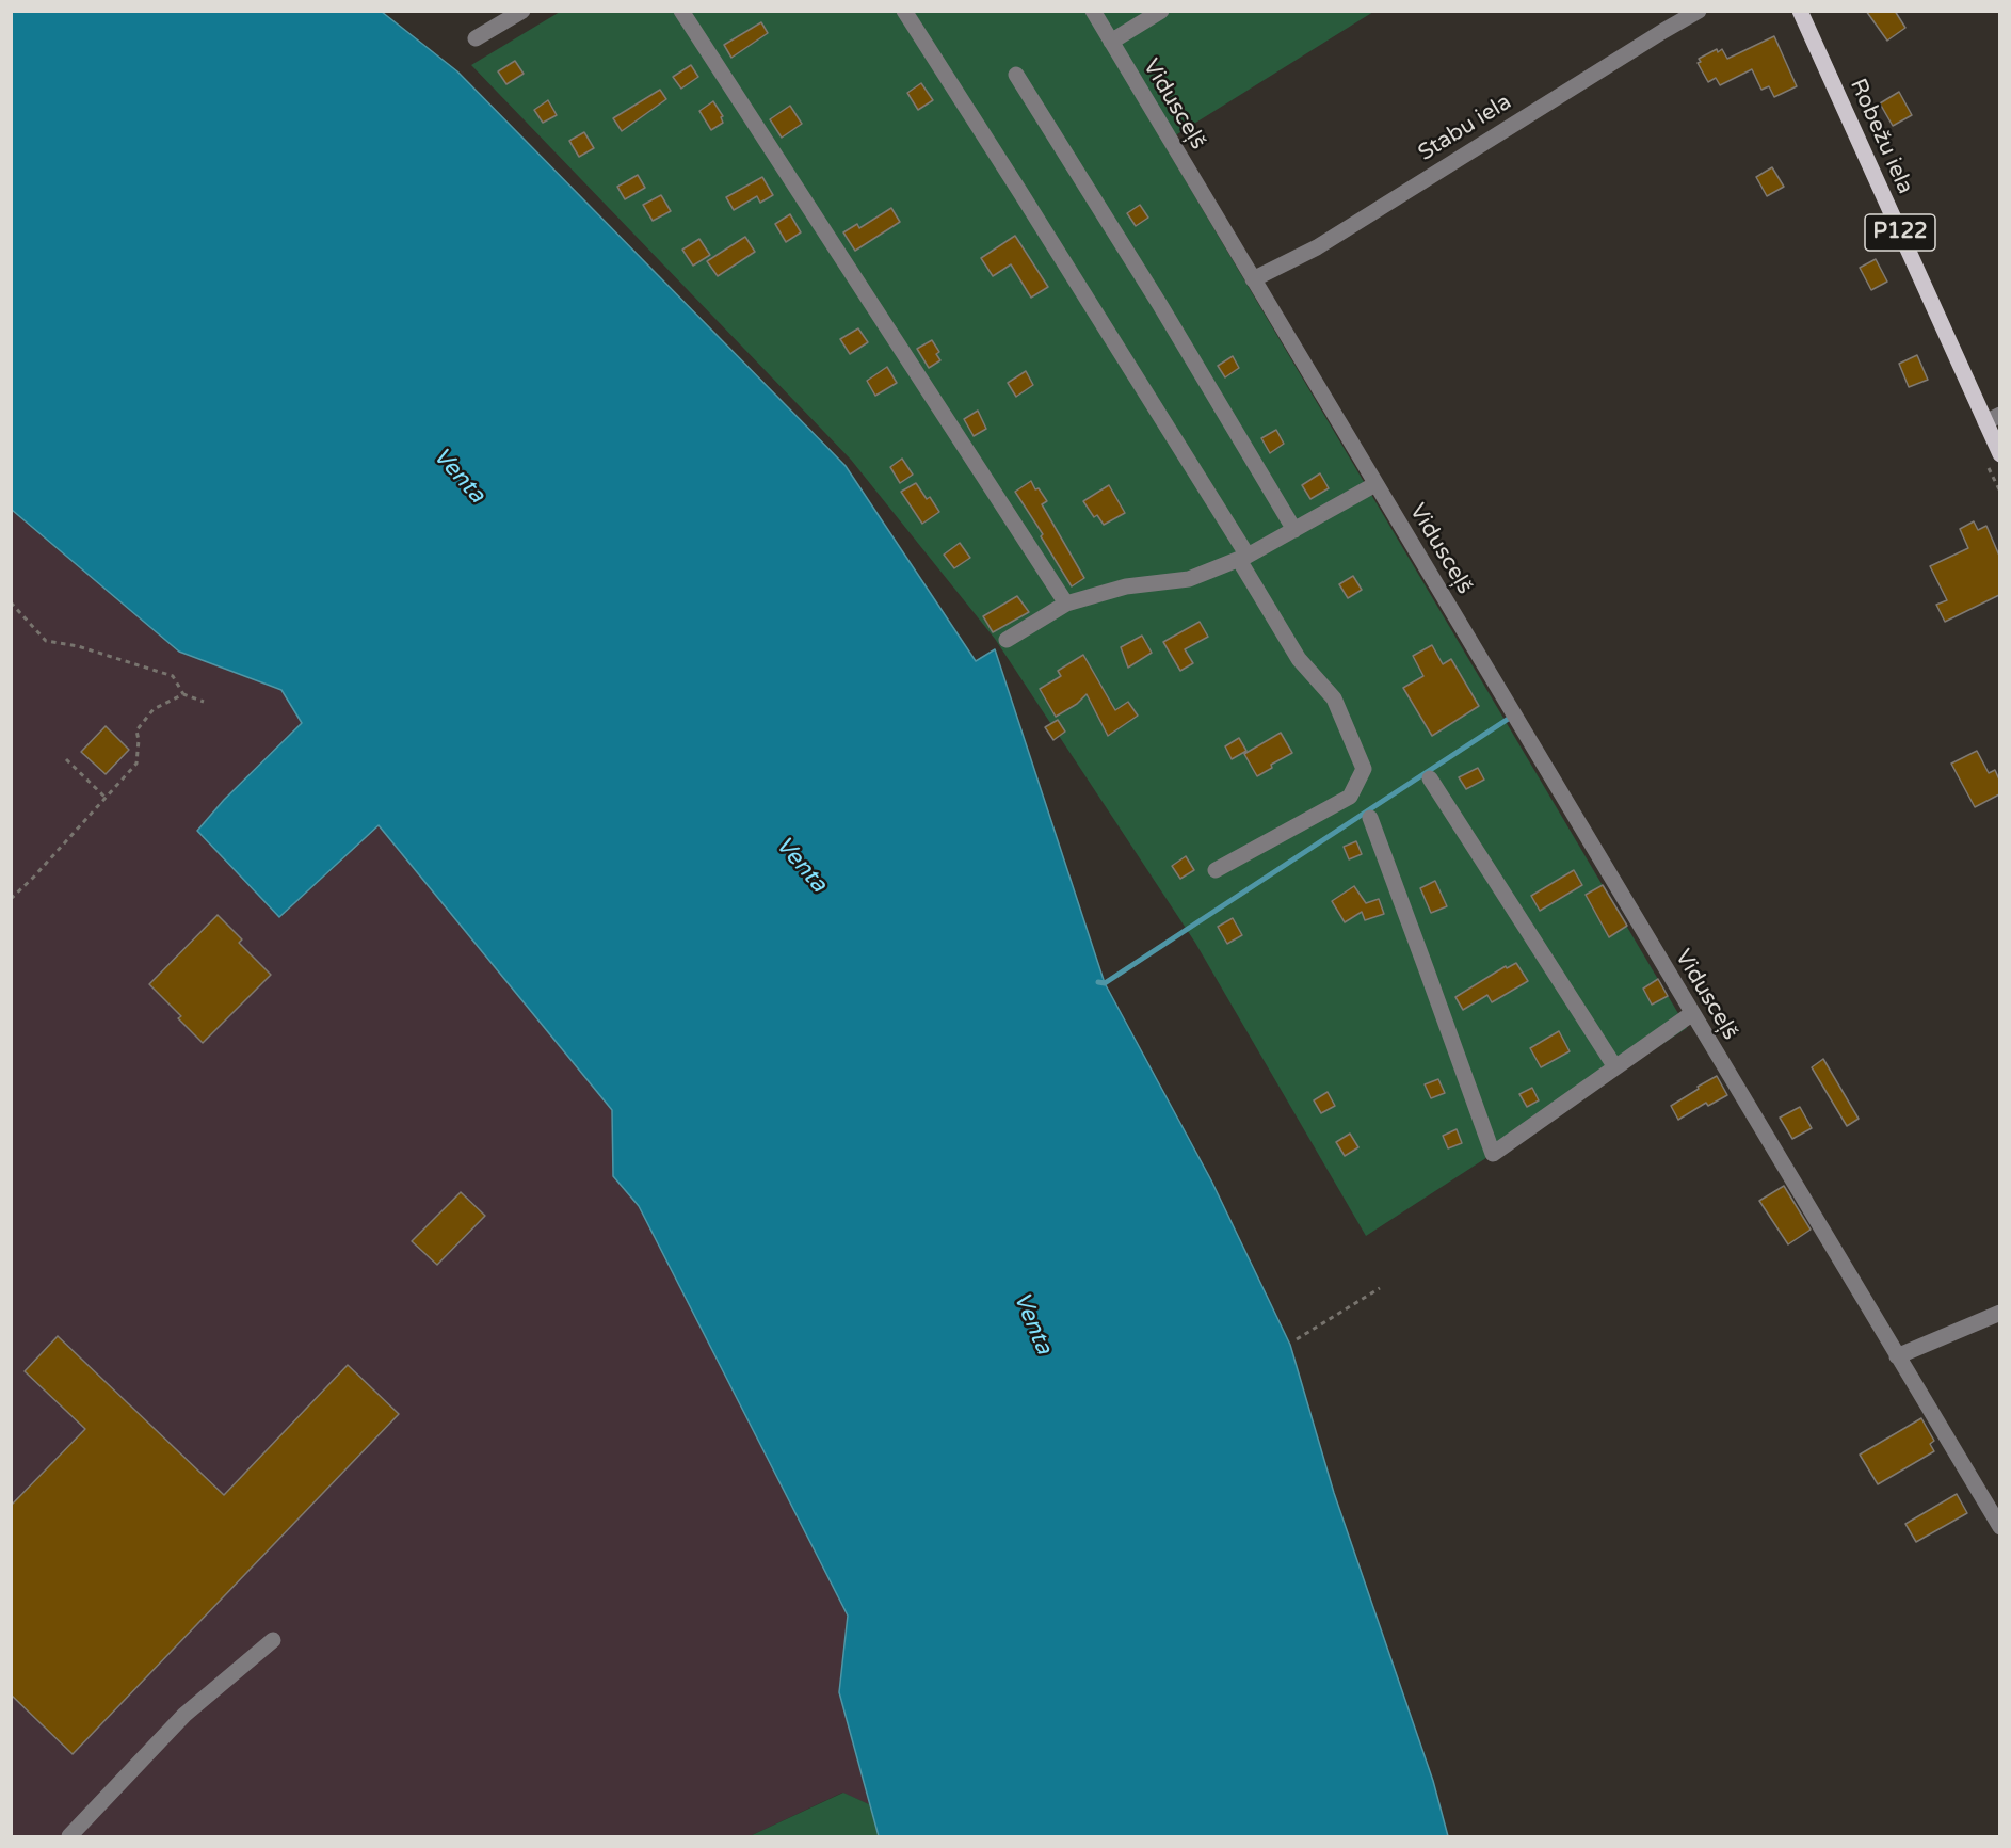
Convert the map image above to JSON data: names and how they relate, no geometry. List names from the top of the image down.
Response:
{
  "streets": {
    "main road": ["Robežu iela", "P122"],
    "street": ["Vidusceļš", "Stabu iela"]
  },
  "crossings": [
    ["Vidusceļš", "Stabu iela"]
  ],
  "water": ["Venta"]
}
